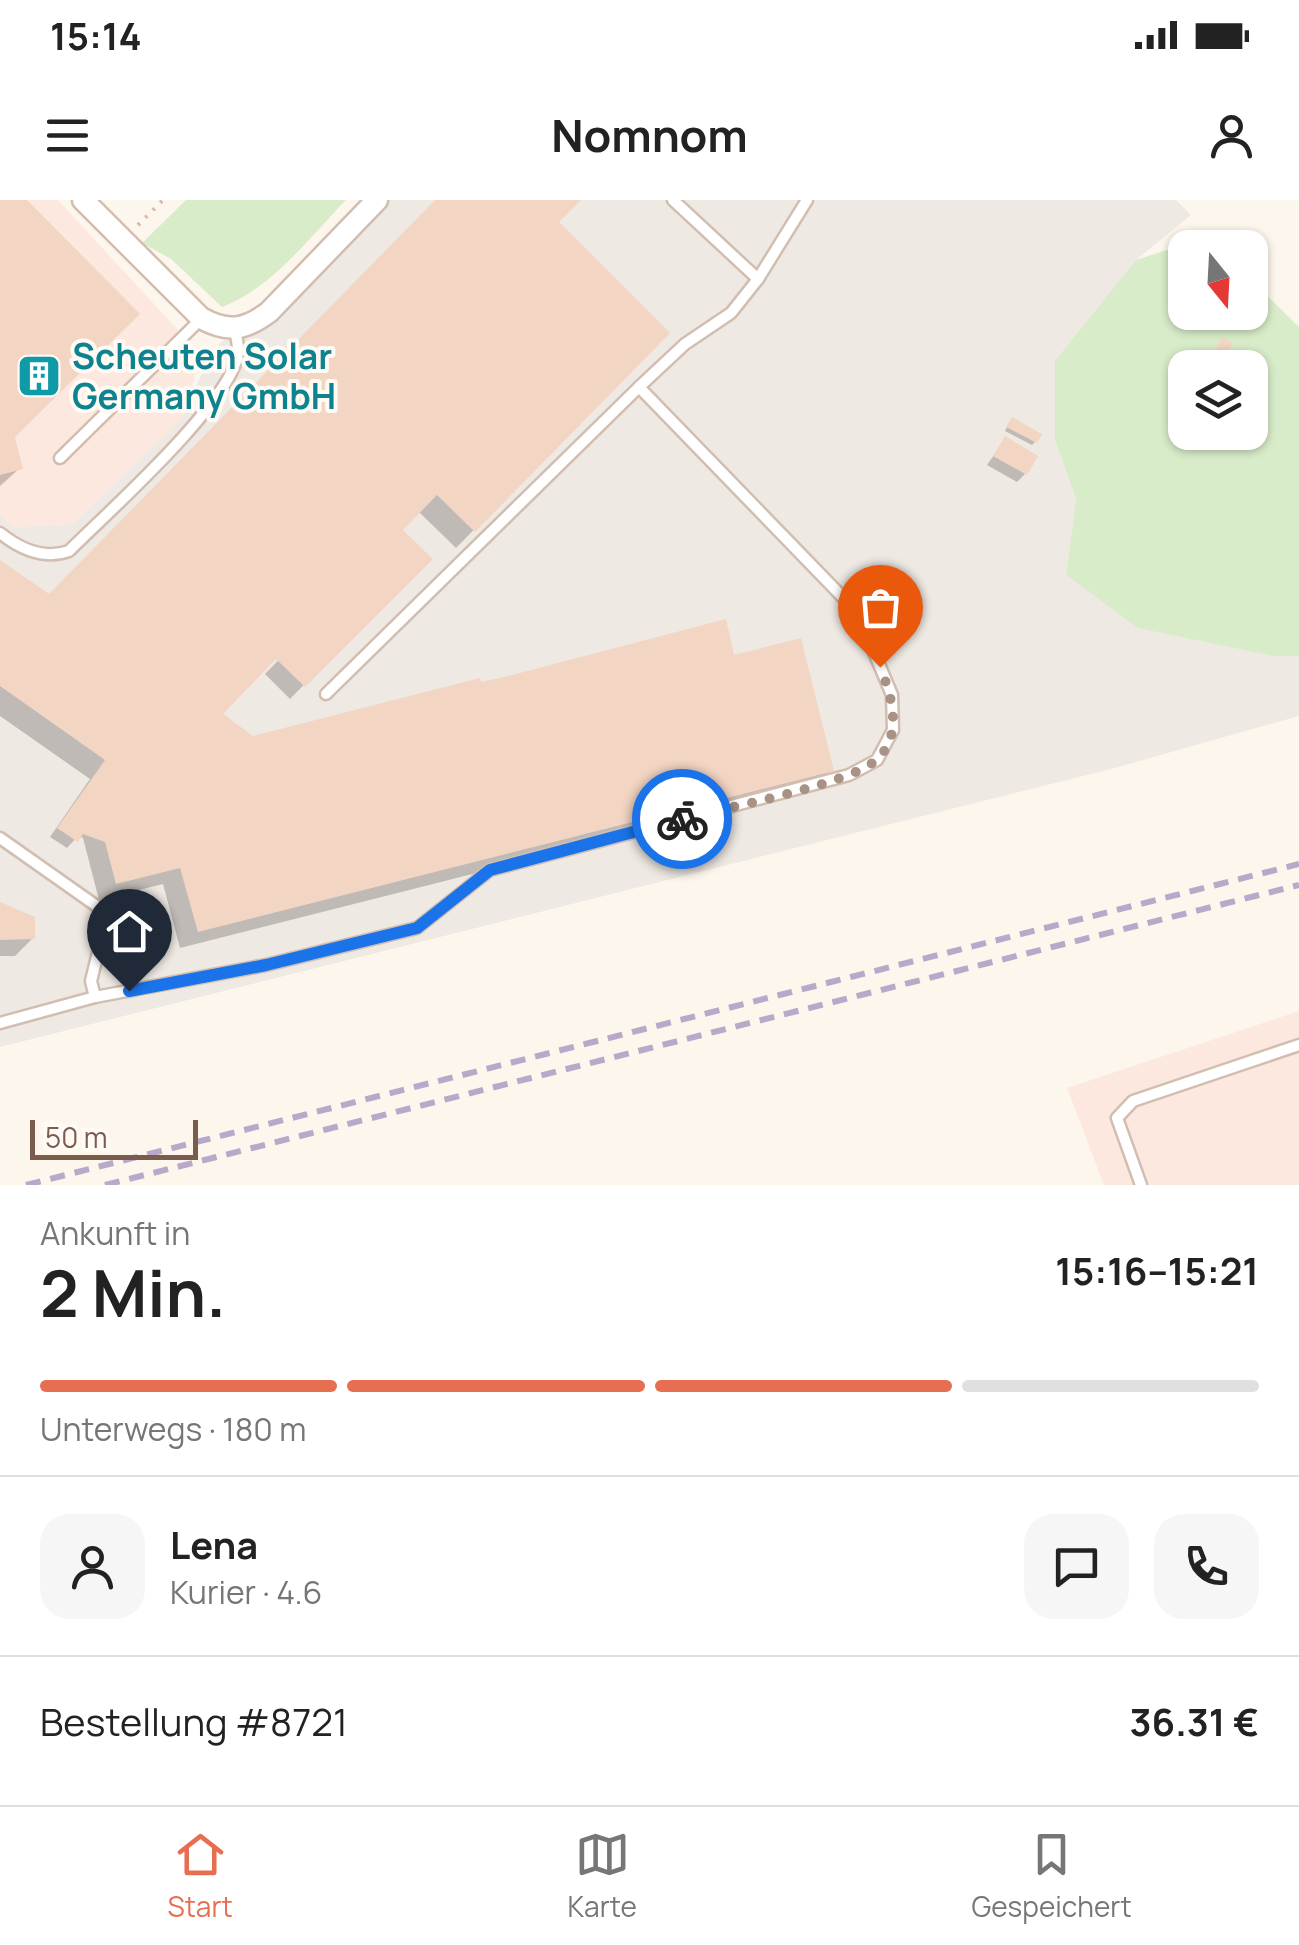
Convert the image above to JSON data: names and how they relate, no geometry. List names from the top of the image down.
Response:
{
  "places": {
    "building": ["Scheuten Solar Germany GmbH"]
  },
  "scale_bar": "50 m",
  "north": "bottom",
  "page": {
    "status": "15:14",
    "header": "Nomnom",
    "scale": "50 m",
    "heading": ["2 Min.", "Ankunft in", "15:16–15:21"],
    "panel": [
      "Lena",
      "Kurier · 4.6",
      "Bestellung #8721",
      "36.31 €"
    ],
    "bar": "Unterwegs · 180 m",
    "tabs": ["Start", "Karte", "Gespeichert"]
  }
}
